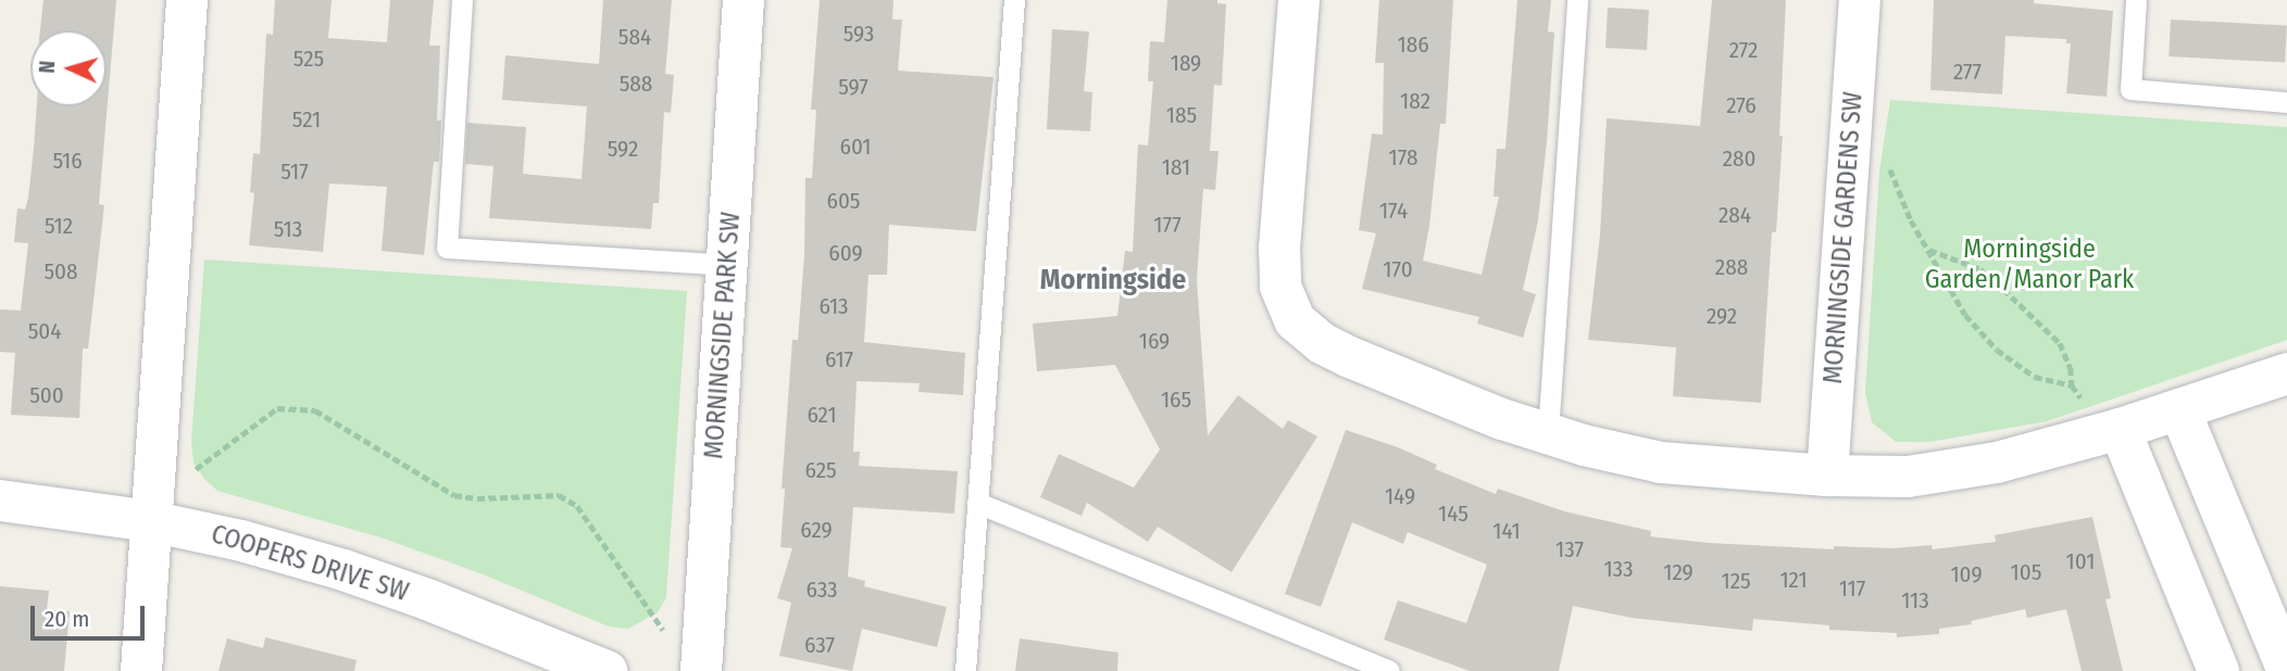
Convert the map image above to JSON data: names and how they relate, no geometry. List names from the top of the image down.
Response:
{
  "streets": {
    "street": ["MORNINGSIDE GARDENS SW", "MORNINGSIDE PARK SW", "COOPERS DRIVE SW"]
  },
  "districts": ["Morningside"],
  "parks": ["Morningside Garden/Manor Park"],
  "house_numbers": [
    "593",
    "584",
    "186",
    "272",
    "525",
    "189",
    "277",
    "588",
    "597",
    "182",
    "276",
    "185",
    "521",
    "601",
    "592",
    "178",
    "280",
    "516",
    "181",
    "517",
    "605",
    "174",
    "284",
    "177",
    "512",
    "513",
    "609",
    "288",
    "170",
    "508",
    "613",
    "292",
    "504",
    "169",
    "617",
    "500",
    "165",
    "621",
    "625",
    "149",
    "145",
    "629",
    "141",
    "137",
    "101",
    "133",
    "129",
    "105",
    "109",
    "121",
    "125",
    "117",
    "633",
    "113",
    "637"
  ],
  "scale_bar": "20 m",
  "north": "left"
}
